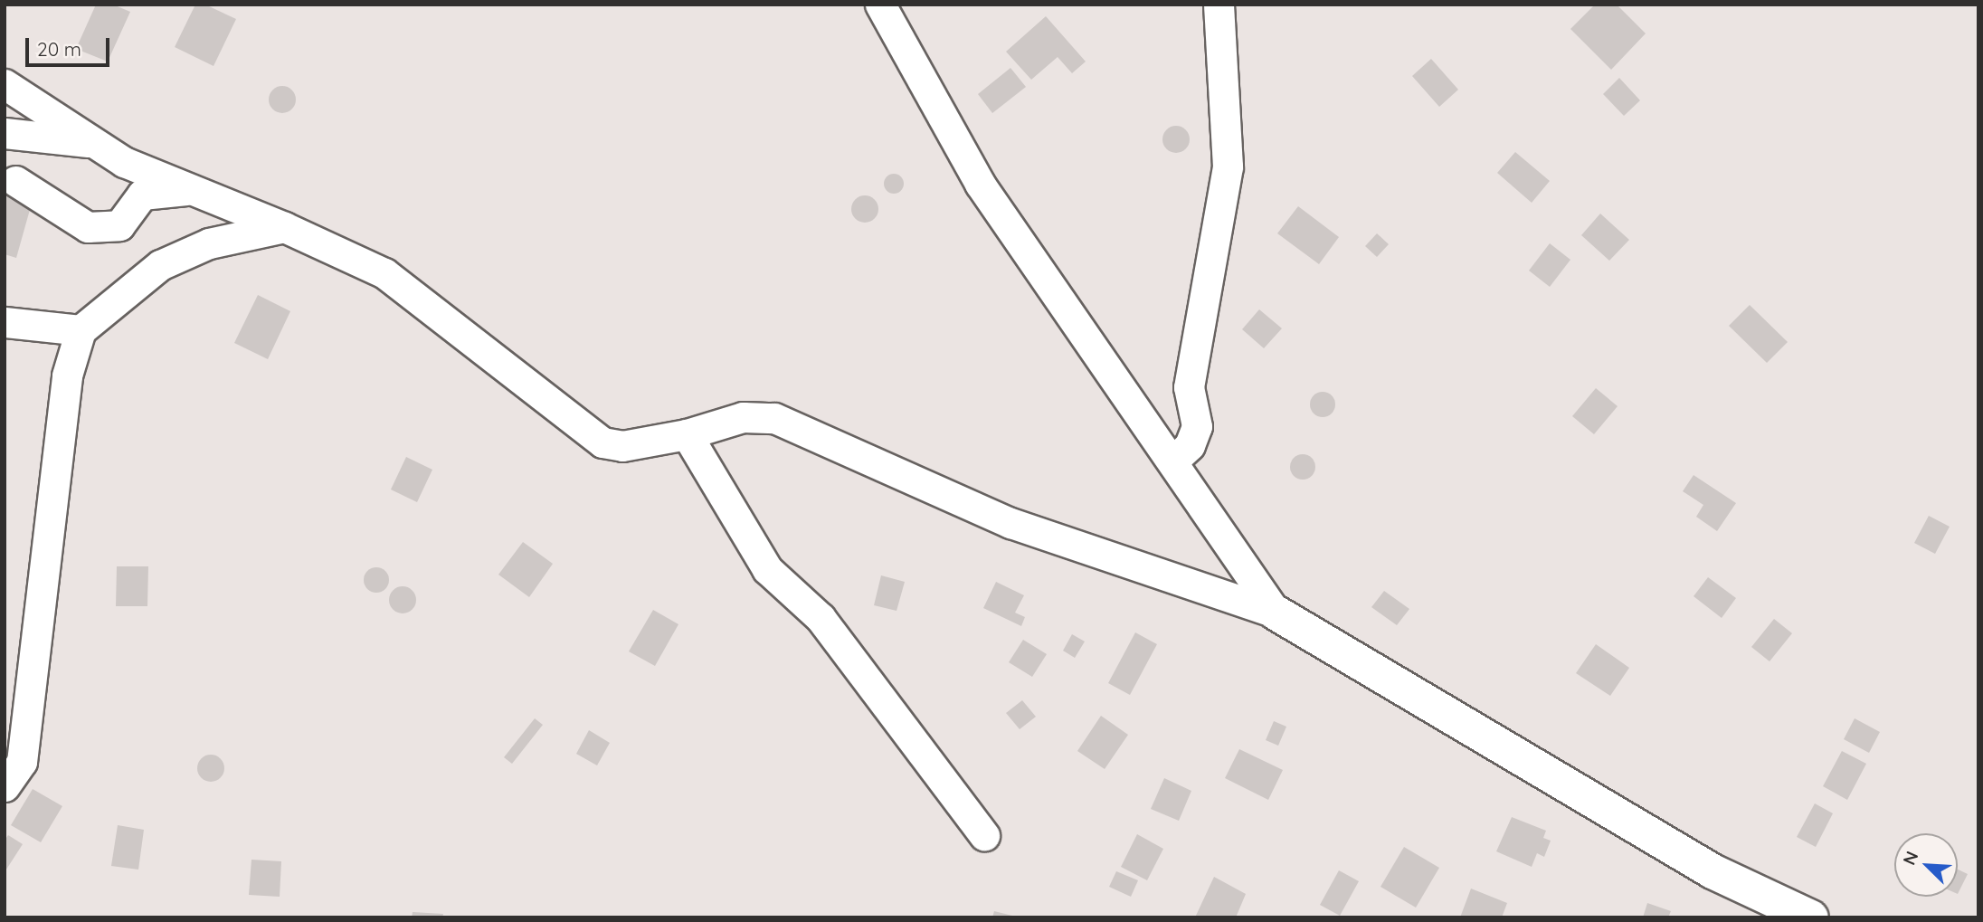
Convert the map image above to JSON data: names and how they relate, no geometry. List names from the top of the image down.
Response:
{
  "scale_bar": "20 m",
  "north": "top left"
}
